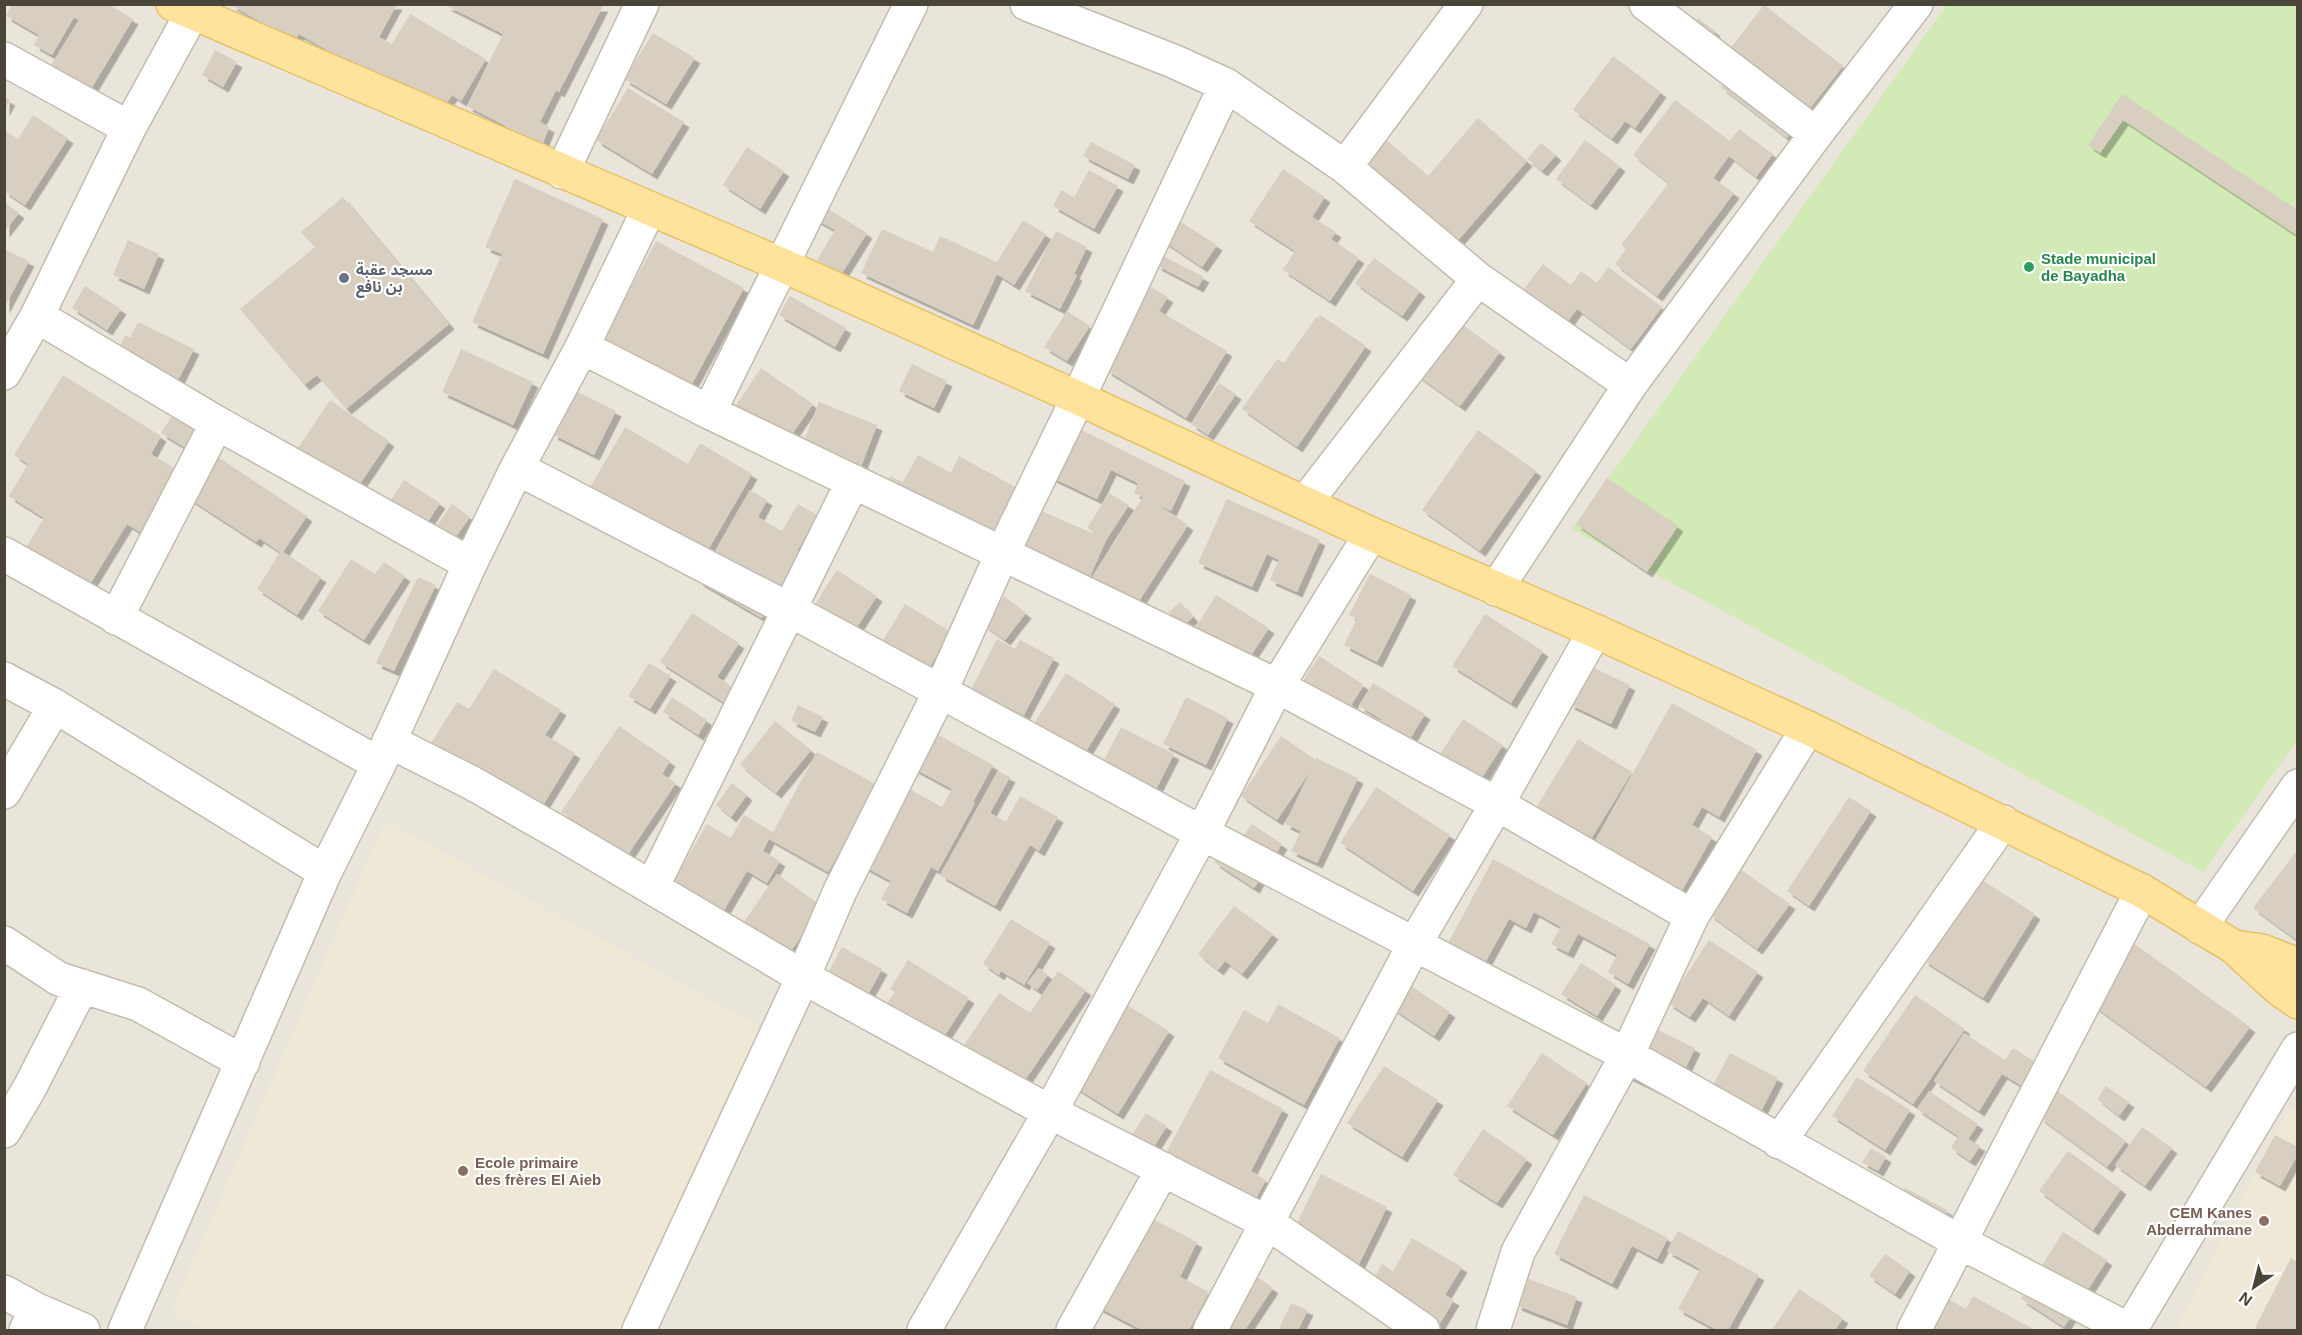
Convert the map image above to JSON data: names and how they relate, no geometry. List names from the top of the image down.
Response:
{
  "places": [
    "Stade municipal de Bayadha",
    "مسجد عقبة بن نافع",
    "Ecole primaire des frères El Aieb",
    "CEM Kanes Abderrahmane"
  ],
  "north": "bottom left"
}
